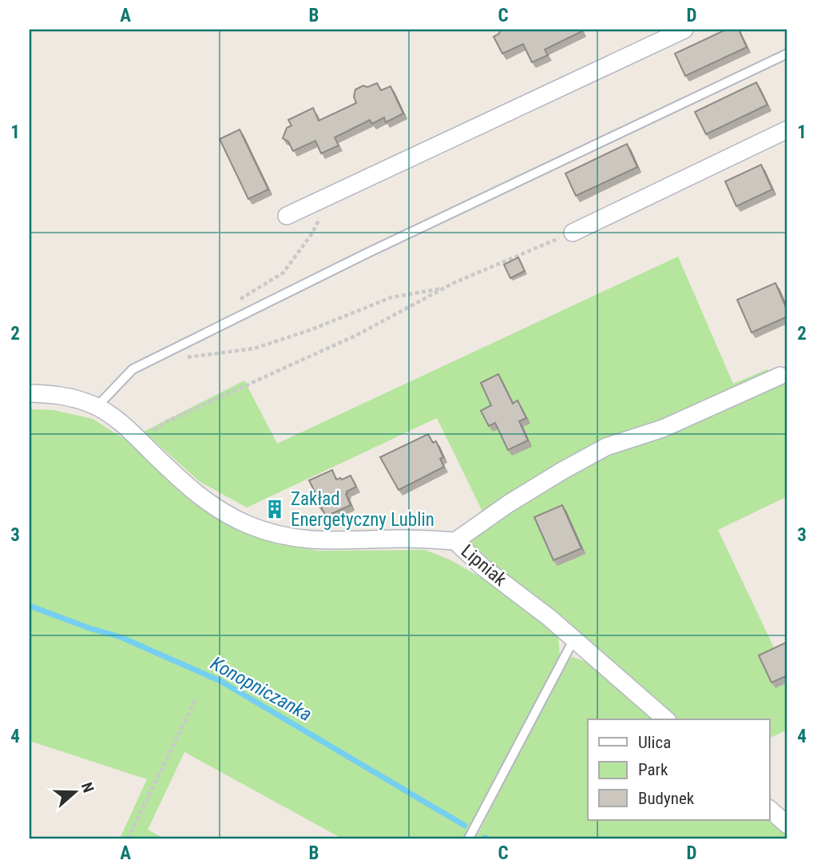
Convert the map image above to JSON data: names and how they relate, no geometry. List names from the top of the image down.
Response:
{
  "streets": {
    "street": ["Lipniak"]
  },
  "water": ["Konopniczanka"],
  "places": {
    "building": ["Zakład Energetyczny Lublin"]
  },
  "legend": ["Ulica", "Park", "Budynek"],
  "north": "right",
  "grid": {
    "columns": [
      "A",
      "B",
      "C",
      "D"
    ],
    "rows": [
      "1",
      "2",
      "3",
      "4"
    ]
  }
}
